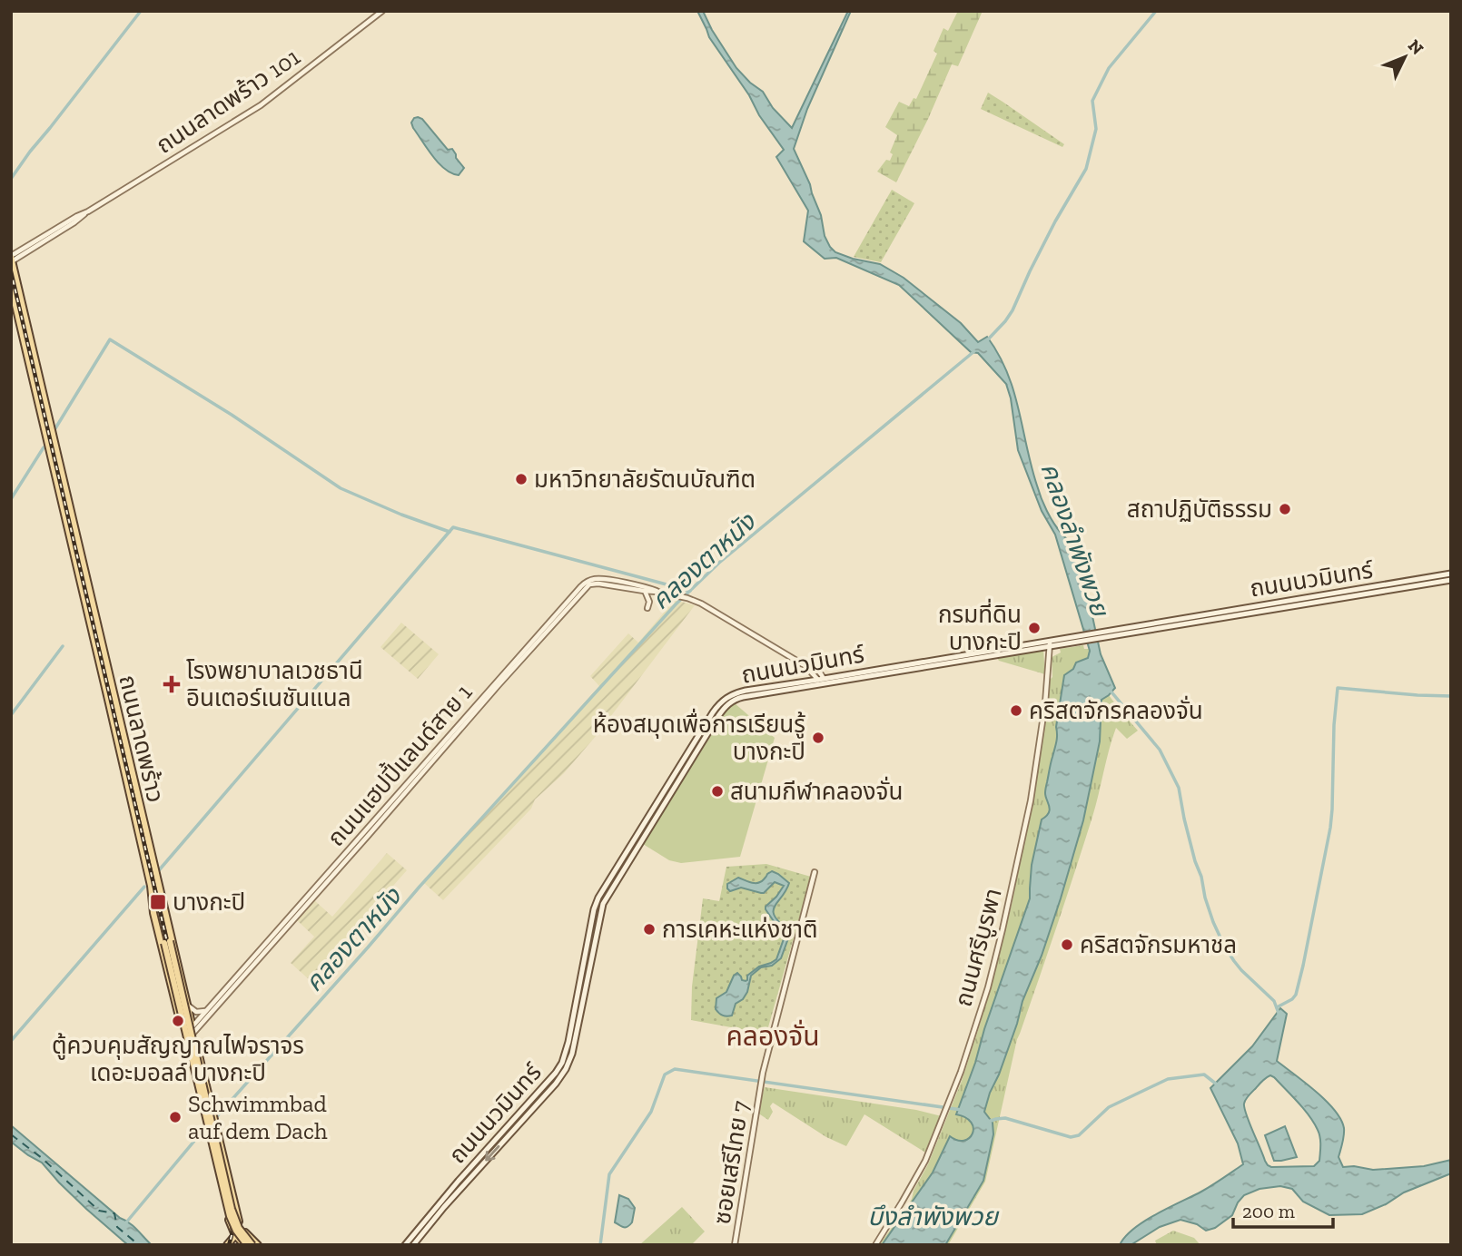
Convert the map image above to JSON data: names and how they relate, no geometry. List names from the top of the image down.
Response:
{
  "streets": {
    "main road": ["ถนนนวมินทร์", "ถนนลาดพร้าว"],
    "street": [
      "ถนนลาดพร้าว 101",
      "ถนนแฮปปี้แลนด์สาย 1",
      "ถนนศรีบูรพา",
      "ซอยเสรีไทย 7"
    ]
  },
  "crossings": [
    ["ถนนลาดพร้าว 101", "ถนนลาดพร้าว"],
    ["ถนนนวมินทร์", "ถนนแฮปปี้แลนด์สาย 1"],
    ["ถนนนวมินทร์", "ถนนศรีบูรพา"],
    ["ถนนลาดพร้าว", "ถนนแฮปปี้แลนด์สาย 1"]
  ],
  "districts": ["คลองจั่น"],
  "water": ["คลองลำพังพวย", "คลองตาหนัง", "บึงลำพังพวย"],
  "places": {
    "other": [
      "มหาวิทยาลัยรัตนบัณฑิต",
      "สถาปฏิบัติธรรม",
      "กรมที่ดิน บางกะปิ",
      "คริสตจักรคลองจั่น",
      "ห้องสมุดเพื่อการเรียนรู้ บางกะปิ",
      "สนามกีฬาคลองจั่น",
      "การเคหะแห่งชาติ",
      "คริสตจักรมหาชล",
      "ตู้ควบคุมสัญญาณไฟจราจร เดอะมอลล์ บางกะปิ",
      "Schwimmbad auf dem Dach"
    ],
    "health": ["โรงพยาบาลเวชธานี อินเตอร์เนชันแนล"],
    "transit": ["บางกะปิ"]
  },
  "scale_bar": "200 m",
  "north": "top right"
}
